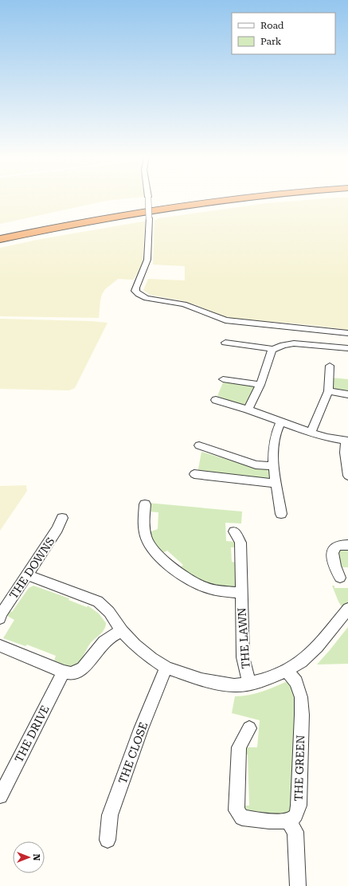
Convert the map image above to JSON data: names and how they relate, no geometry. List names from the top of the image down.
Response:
{
  "streets": {
    "street": [
      "THE DOWNS",
      "THE LAWN",
      "THE DRIVE",
      "THE CLOSE",
      "THE GREEN"
    ]
  },
  "legend": ["Road", "Park"],
  "north": "right"
}
